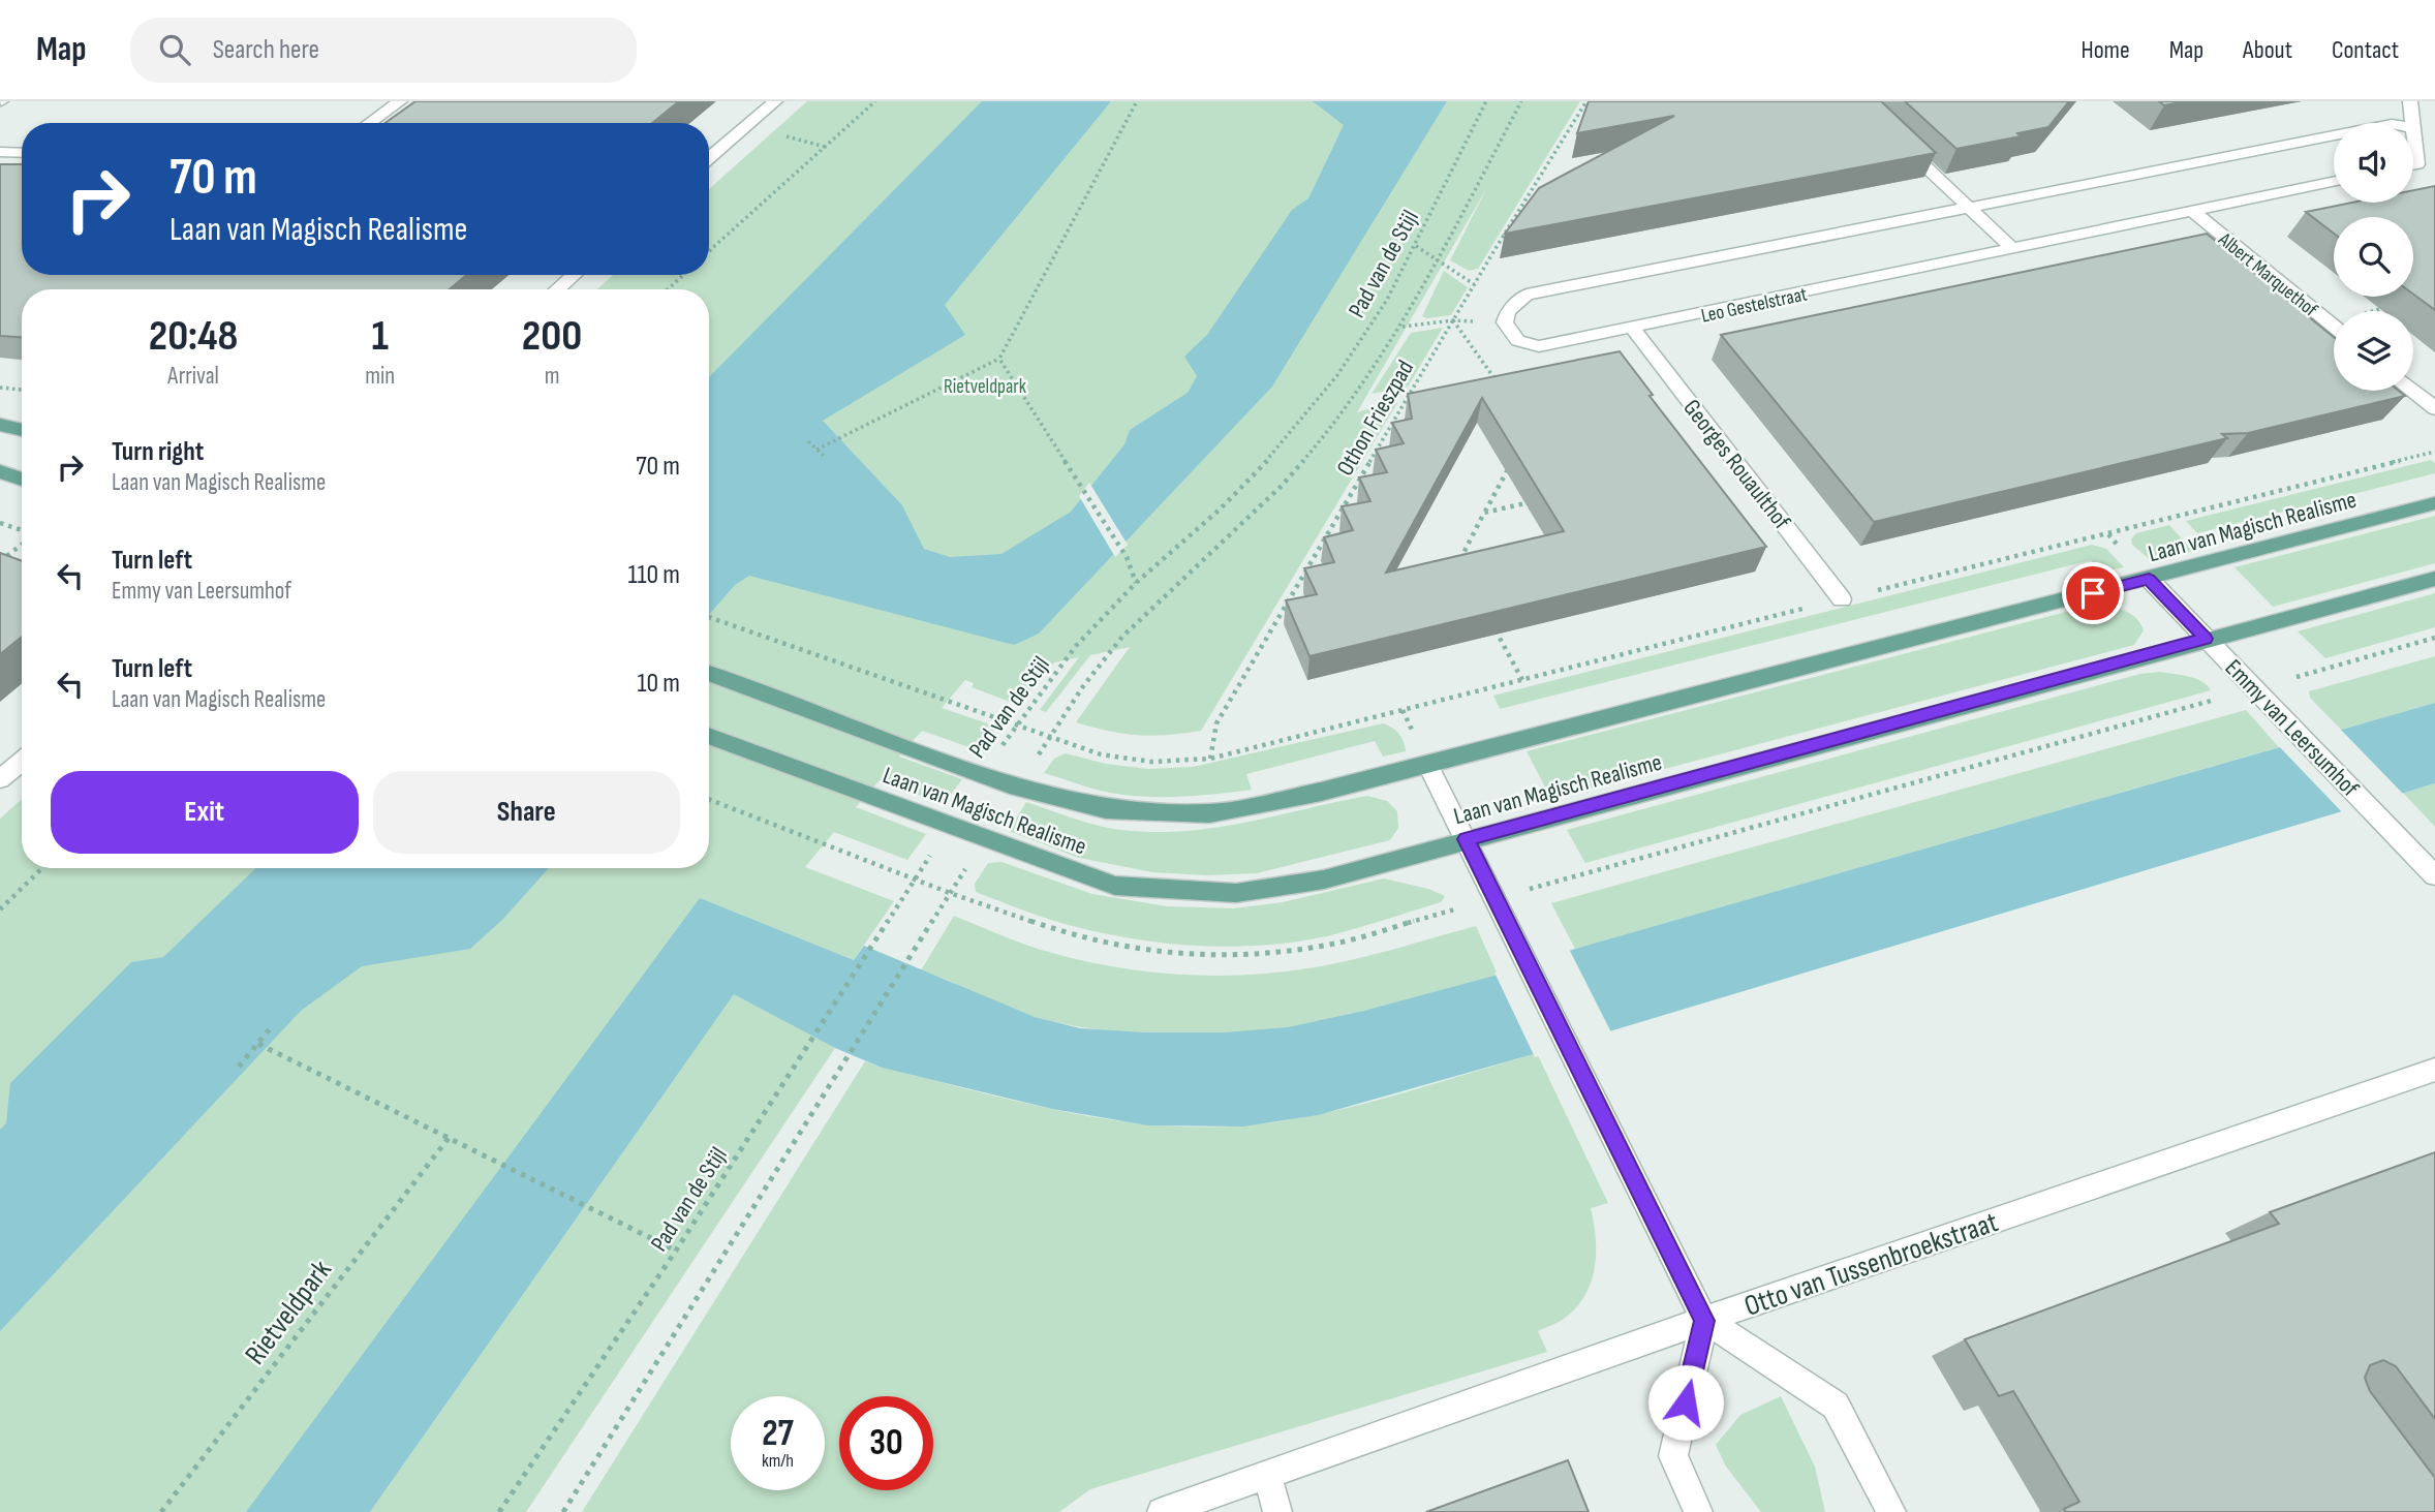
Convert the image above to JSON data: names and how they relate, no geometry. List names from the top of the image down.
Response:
{
  "streets": {
    "main road": ["Laan van Magisch Realisme"],
    "street": [
      "Albert Marquethof",
      "Leo Gestelstraat",
      "Georges Rouaulthof",
      "Emmy van Leersumhof",
      "Otto van Tussenbroekstraat"
    ],
    "path": ["Pad van de Stijl", "Othon Frieszpad", "Rietveldpark"]
  },
  "crossings": [
    ["Pad van de Stijl", "Laan van Magisch Realisme"],
    ["Albert Marquethof", "Leo Gestelstraat"],
    ["Leo Gestelstraat", "Georges Rouaulthof"],
    ["Othon Frieszpad", "Laan van Magisch Realisme"],
    ["Georges Rouaulthof", "Laan van Magisch Realisme"],
    ["Laan van Magisch Realisme", "Emmy van Leersumhof"]
  ],
  "parks": ["Rietveldpark"],
  "page": {
    "header": "Map",
    "search": "Search here",
    "nav": [
      "Home",
      "Map",
      "About",
      "Contact"
    ],
    "turn": ["70 m", "Laan van Magisch Realisme"],
    "eta": [
      "20:48",
      "Arrival",
      "1",
      "min",
      "200",
      "m"
    ],
    "list": [
      {
        "name": "Turn right",
        "note": "Laan van Magisch Realisme",
        "value": "70 m"
      },
      {
        "name": "Turn left",
        "note": "Emmy van Leersumhof",
        "value": "110 m"
      },
      {
        "name": "Turn left",
        "note": "Laan van Magisch Realisme",
        "value": "10 m"
      }
    ],
    "buttons": ["Exit", "Share"],
    "speed": "27 km/h",
    "limit": "30"
  }
}
